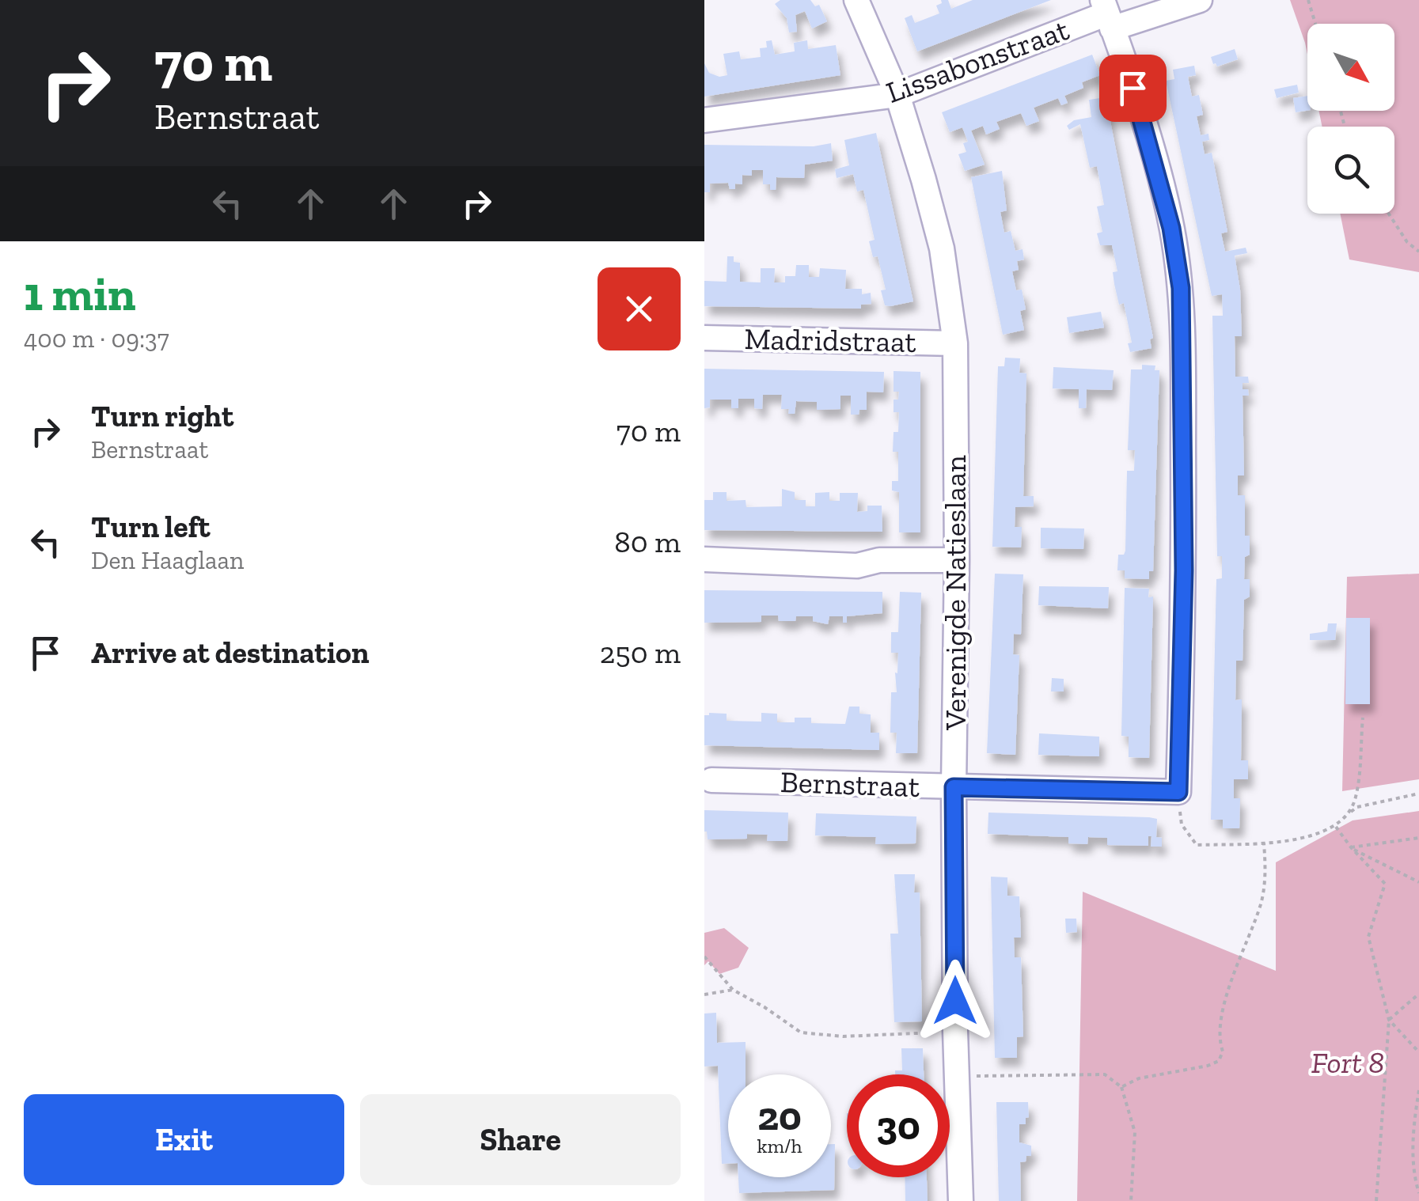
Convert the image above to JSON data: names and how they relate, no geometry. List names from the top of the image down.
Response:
{
  "streets": {
    "street": [
      "Lissabonstraat",
      "Madridstraat",
      "Verenigde Natieslaan",
      "Bernstraat"
    ]
  },
  "crossings": [
    ["Lissabonstraat", "Verenigde Natieslaan"],
    ["Madridstraat", "Verenigde Natieslaan"],
    ["Verenigde Natieslaan", "Bernstraat"]
  ],
  "parks": ["Fort 8"],
  "north": "bottom right",
  "page": {
    "turn": ["70 m", "Bernstraat"],
    "heading": ["1 min", "400 m · 09:37"],
    "list": [
      {
        "name": "Turn right",
        "note": "Bernstraat",
        "value": "70 m"
      },
      {
        "name": "Turn left",
        "note": "Den Haaglaan",
        "value": "80 m"
      },
      {
        "name": "Arrive at destination",
        "value": "250 m"
      }
    ],
    "speed": "20 km/h",
    "limit": "30",
    "buttons": ["Exit", "Share"]
  }
}
